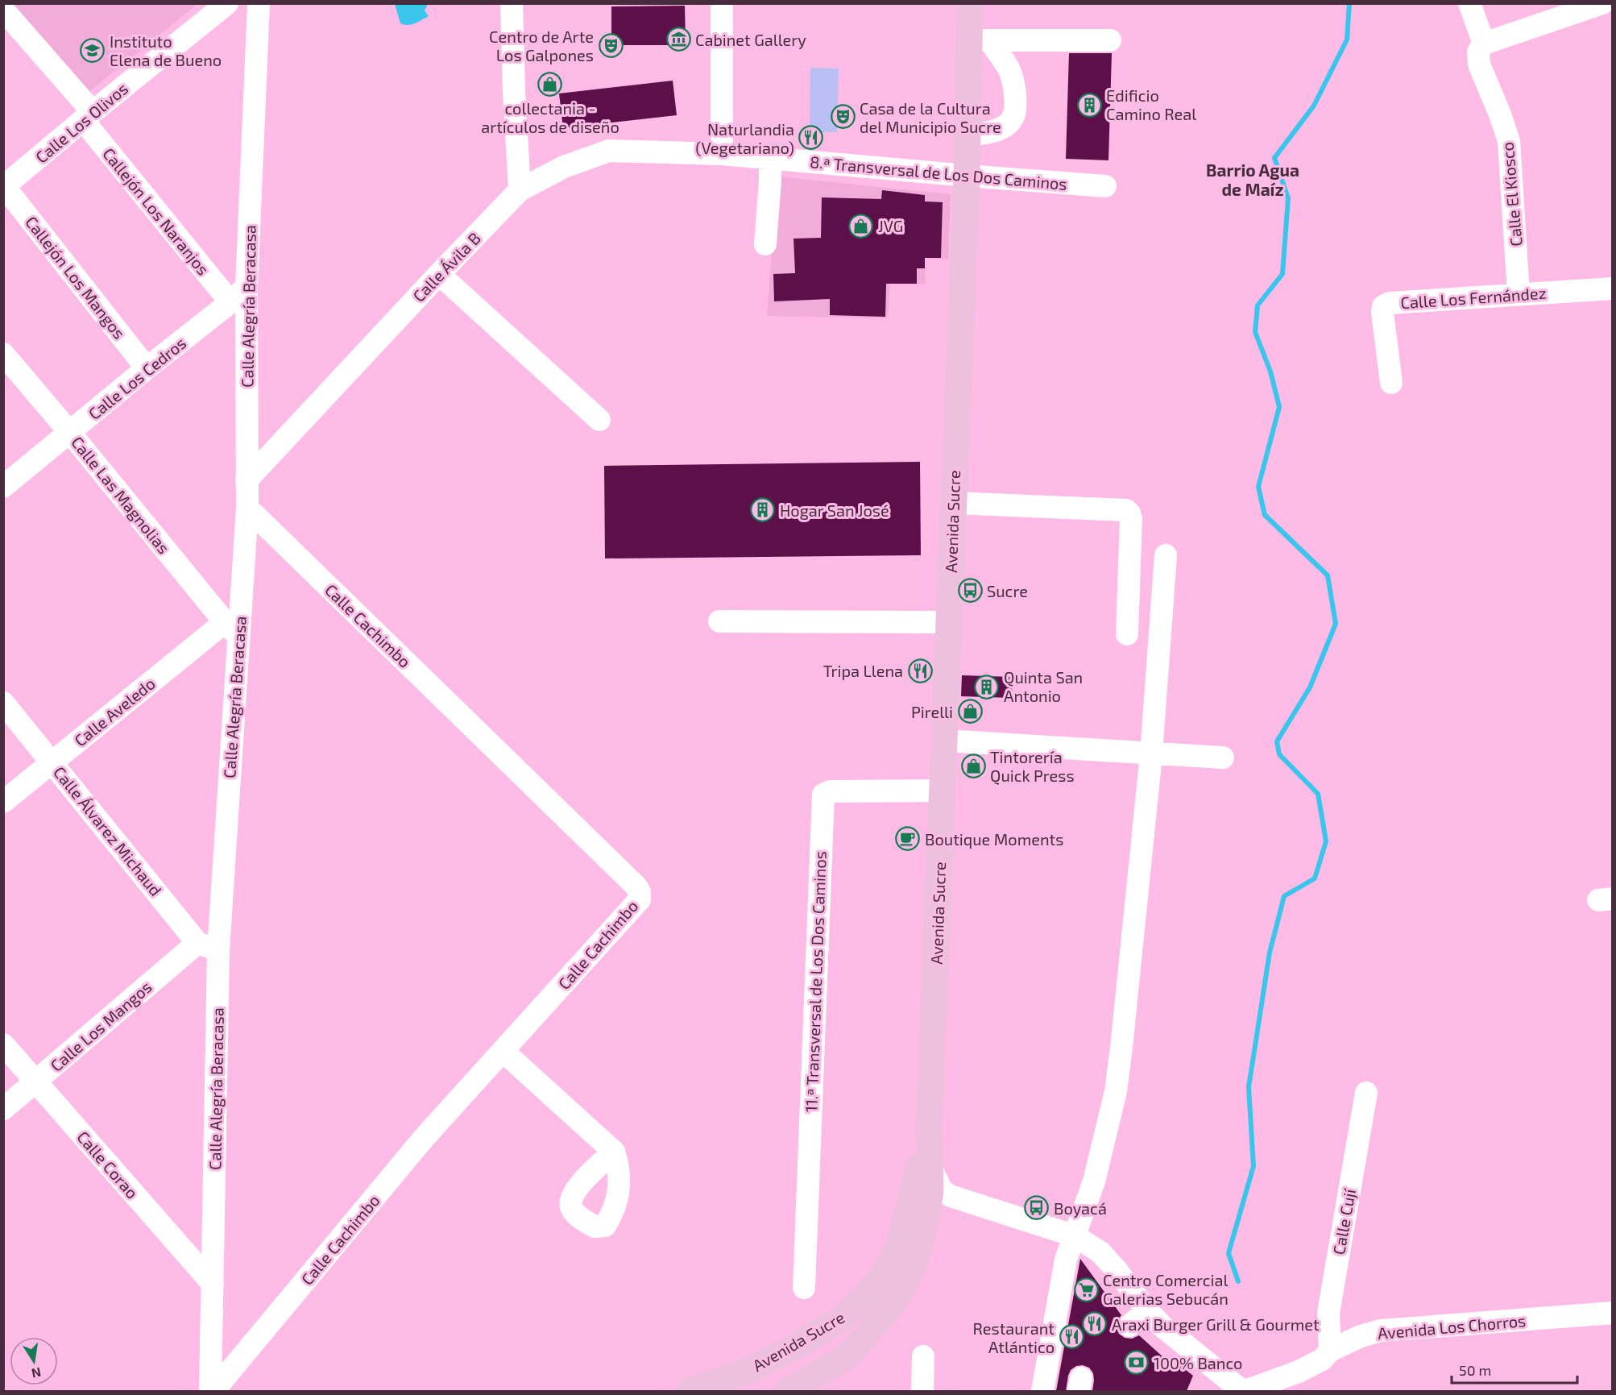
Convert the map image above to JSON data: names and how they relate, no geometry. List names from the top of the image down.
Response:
{
  "streets": {
    "main road": ["Avenida Sucre"],
    "street": [
      "Calle Los Olivos",
      "8.ª Transversal de Los Dos Caminos",
      "Calle El Kiosco",
      "Callejón Los Naranjos",
      "Calle Ávila B",
      "Callejón Los Mangos",
      "Calle Los Fernández",
      "Calle Alegría Beracasa",
      "Calle Los Cedros",
      "Calle Las Magnolias",
      "Calle Cachimbo",
      "Calle Aveledo",
      "Calle Álvarez Michaud",
      "11.ª Transversal de Los Dos Caminos",
      "Calle Los Mangos",
      "Calle Corao",
      "Calle Cují",
      "Avenida Los Chorros"
    ]
  },
  "crossings": [
    ["Calle Los Olivos", "Callejón Los Naranjos"],
    ["Calle Los Olivos", "Callejón Los Mangos"],
    ["8.ª Transversal de Los Dos Caminos", "Calle Ávila B"],
    ["8.ª Transversal de Los Dos Caminos", "Avenida Sucre"],
    ["Calle El Kiosco", "Calle Los Fernández"],
    ["Callejón Los Naranjos", "Calle Los Cedros"],
    ["Calle Ávila B", "Calle Alegría Beracasa"],
    ["Callejón Los Mangos", "Calle Los Cedros"],
    ["Calle Alegría Beracasa", "Calle Los Cedros"],
    ["Calle Alegría Beracasa", "Calle Las Magnolias"],
    ["Calle Alegría Beracasa", "Calle Cachimbo"],
    ["Calle Alegría Beracasa", "Calle Aveledo"],
    ["Calle Alegría Beracasa", "Calle Álvarez Michaud"],
    ["Calle Alegría Beracasa", "Calle Los Mangos"],
    ["Calle Alegría Beracasa", "Calle Corao"],
    ["Calle Los Cedros", "Calle Las Magnolias"],
    ["Calle Las Magnolias", "Calle Aveledo"],
    ["Avenida Sucre", "11.ª Transversal de Los Dos Caminos"],
    ["Calle Aveledo", "Calle Álvarez Michaud"],
    ["Calle Álvarez Michaud", "Calle Los Mangos"],
    ["Calle Los Mangos", "Calle Corao"],
    ["Calle Cují", "Avenida Los Chorros"]
  ],
  "districts": ["Barrio Agua de Maíz"],
  "places": {
    "museum": ["Cabinet Gallery"],
    "theatre": ["Centro de Arte Los Galpones", "Casa de la Cultura del Municipio Sucre"],
    "school or university": ["Instituto Elena de Bueno"],
    "shop": [
      "collectania - artículos de diseño",
      "JVG",
      "Pirelli",
      "Tintorería Quick Press"
    ],
    "building": ["Edificio Camino Real", "Hogar San José", "Quinta San Antonio"],
    "restaurant": [
      "Naturlandia (Vegetariano)",
      "Tripa Llena",
      "Araxi Burger Grill & Gourmet",
      "Restaurant Atlántico"
    ],
    "bus stop": ["Sucre", "Boyacá"],
    "cafe": ["Boutique Moments"],
    "supermarket": ["Centro Comercial Galerias Sebucán"],
    "bank": ["100% Banco"]
  },
  "scale_bar": "50 m",
  "north": "bottom"
}
